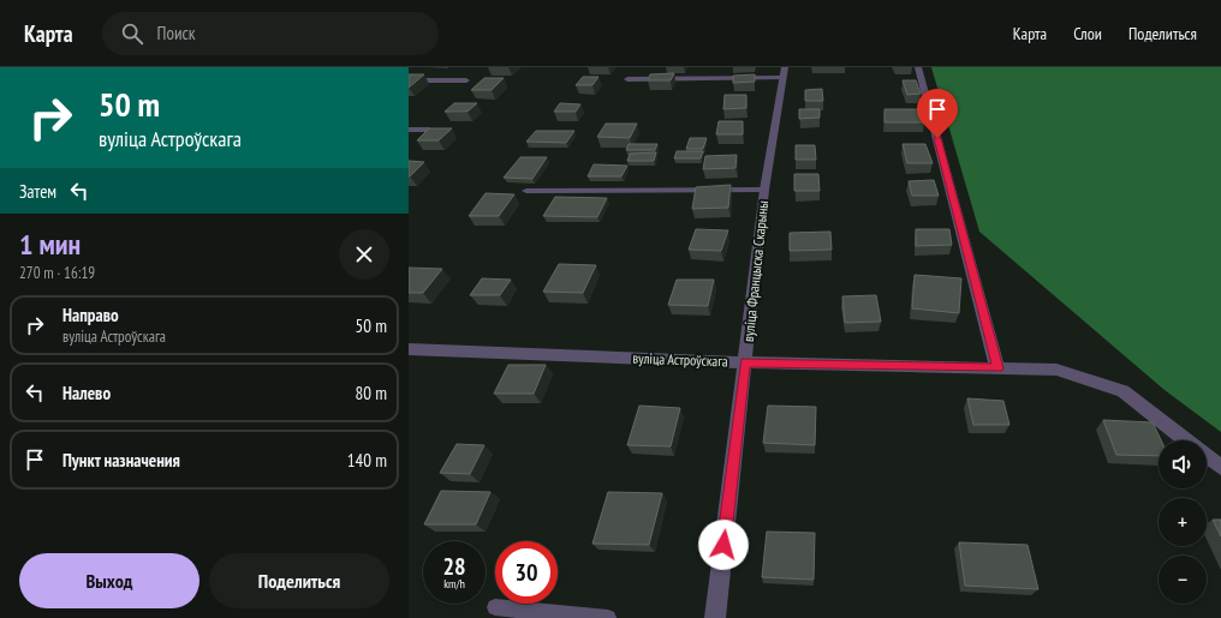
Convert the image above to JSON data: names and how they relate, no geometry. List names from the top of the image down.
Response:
{
  "streets": {
    "street": ["вуліца Францыска Скарыны", "вуліца Астроўскага"]
  },
  "crossings": [
    ["вуліца Францыска Скарыны", "вуліца Астроўскага"]
  ],
  "page": {
    "header": "Карта",
    "search": "Поиск",
    "nav": ["Карта", "Слои", "Поделиться"],
    "turn": ["50 m", "вуліца Астроўскага"],
    "then": "Затем",
    "heading": ["1 мин", "270 m · 16:19"],
    "list": [
      {
        "name": "Направо",
        "note": "вуліца Астроўскага",
        "value": "50 m"
      },
      {
        "name": "Налево",
        "value": "80 m"
      },
      {
        "name": "Пункт назначения",
        "value": "140 m"
      }
    ],
    "map_buttons": ["+", "−"],
    "speed": "28 km/h",
    "limit": "30",
    "buttons": ["Выход", "Поделиться"]
  }
}
